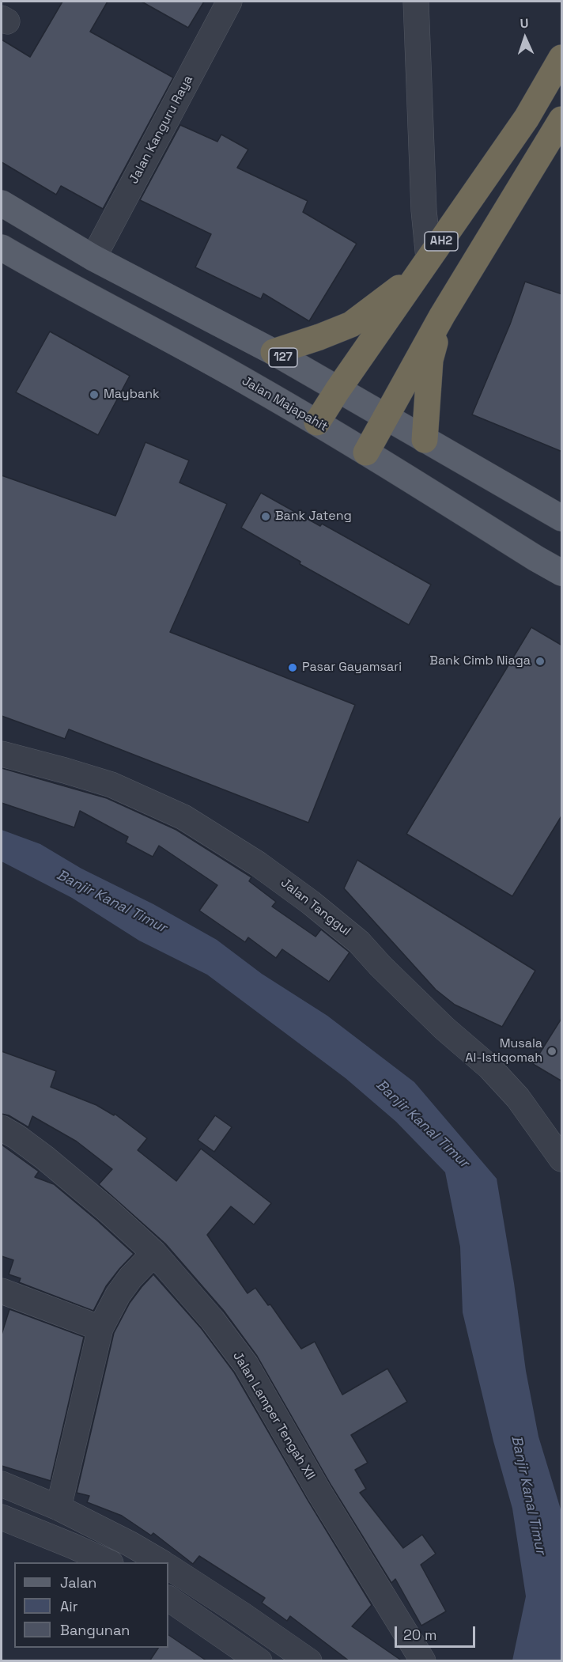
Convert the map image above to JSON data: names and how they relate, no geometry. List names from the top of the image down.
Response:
{
  "streets": {
    "highway": ["AH2"],
    "main road": ["127", "Jalan Majapahit"],
    "street": ["Jalan Kanguru Raya", "Jalan Tanggul", "Jalan Lamper Tengah XII"]
  },
  "crossings": [
    ["Jalan Kanguru Raya", "127"],
    ["AH2", "127"],
    ["AH2", "Jalan Majapahit"]
  ],
  "water": ["Banjir Kanal Timur"],
  "places": [
    "Maybank",
    "Bank Jateng",
    "Bank Cimb Niaga",
    "Pasar Gayamsari",
    "Musala Al-Istiqomah"
  ],
  "legend": ["Jalan", "Air", "Bangunan"],
  "scale_bar": "20 m",
  "north": "top"
}
